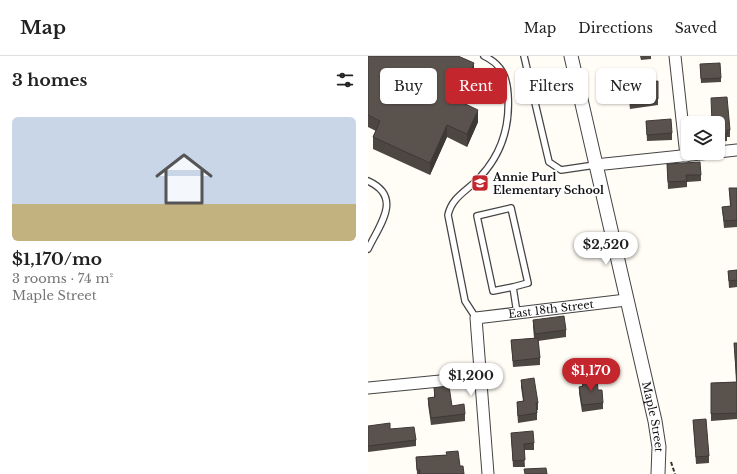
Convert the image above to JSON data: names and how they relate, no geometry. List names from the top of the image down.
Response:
{
  "streets": {
    "street": ["East 18th Street", "Maple Street"]
  },
  "crossings": [
    ["East 18th Street", "Maple Street"]
  ],
  "places": {
    "school or university": ["Annie Purl Elementary School"]
  },
  "page": {
    "header": "Map",
    "nav": ["Map", "Directions", "Saved"],
    "heading": "3 homes",
    "chip": [
      "Buy",
      "Rent",
      "Filters",
      "New"
    ],
    "list": [
      {
        "name": "$1,170/mo",
        "note": "3 rooms · 74 m² · Maple Street"
      }
    ],
    "price": ["$2,520", "$1,170", "$1,200"]
  }
}
